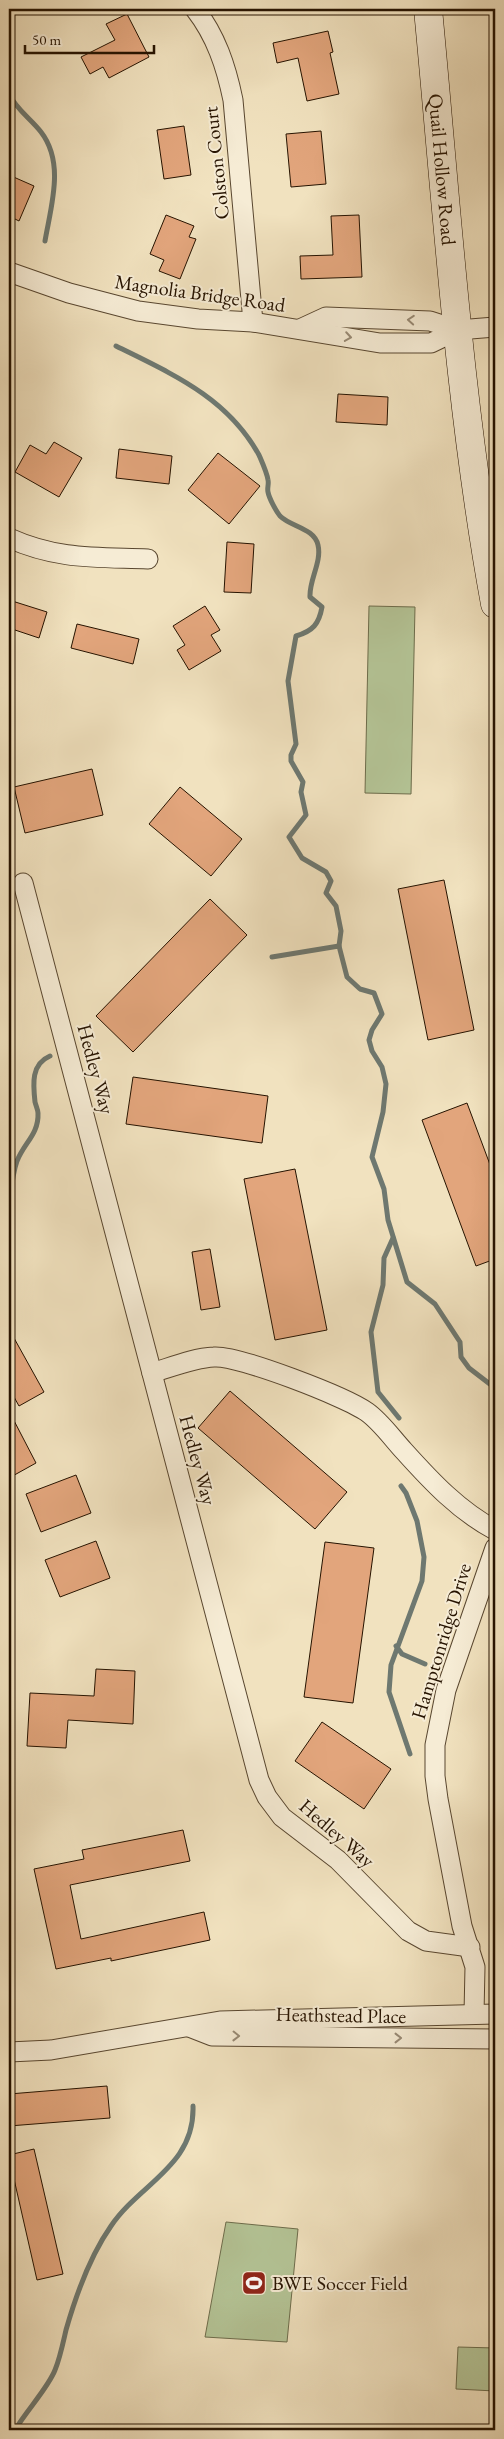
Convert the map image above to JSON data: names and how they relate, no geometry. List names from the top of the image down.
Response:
{
  "streets": {
    "main road": ["Quail Hollow Road"],
    "street": [
      "Colston Court",
      "Magnolia Bridge Road",
      "Hedley Way",
      "Hamptonridge Drive",
      "Heathstead Place"
    ]
  },
  "crossings": [
    ["Colston Court", "Magnolia Bridge Road"],
    ["Quail Hollow Road", "Magnolia Bridge Road"],
    ["Hedley Way", "Hamptonridge Drive"],
    ["Hamptonridge Drive", "Heathstead Place"]
  ],
  "places": {
    "sports": ["BWE Soccer Field"]
  },
  "scale_bar": "50 m"
}
